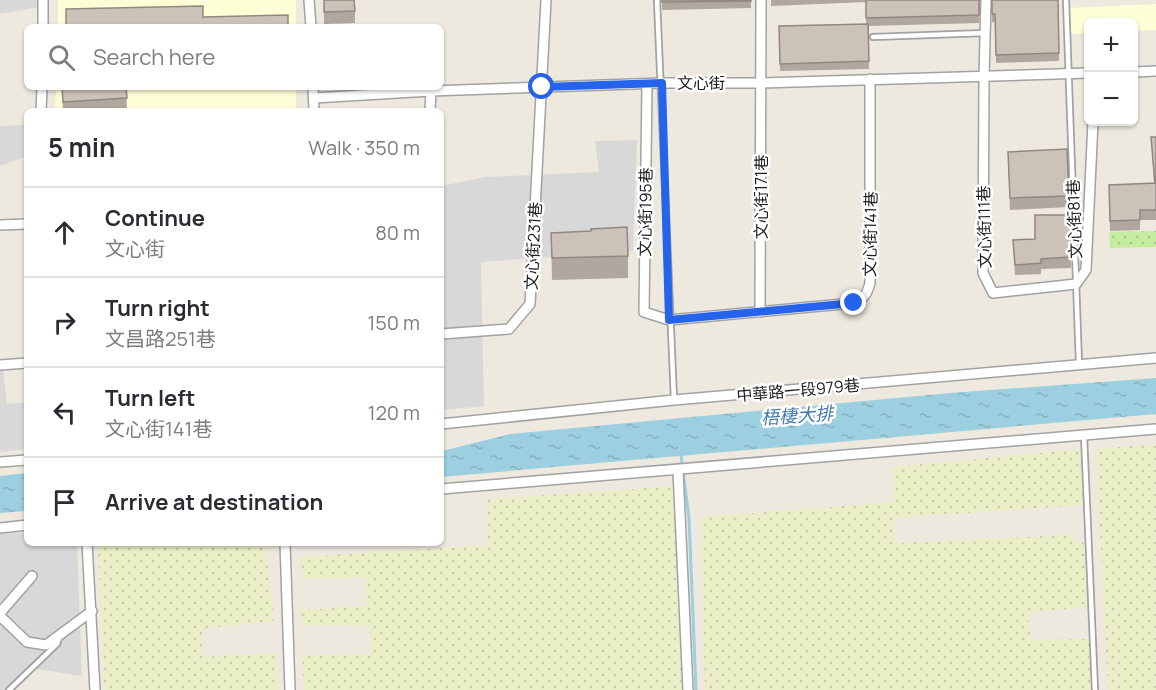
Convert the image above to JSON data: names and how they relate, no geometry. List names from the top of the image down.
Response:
{
  "streets": {
    "street": [
      "文心街",
      "文心街171巷",
      "文心街195巷",
      "文心街111巷",
      "文心街141巷",
      "文心街231巷",
      "中華路一段979巷"
    ],
    "lane": ["文心街81巷"]
  },
  "crossings": [
    ["文心街", "文心街171巷"],
    ["文心街", "文心街195巷"],
    ["文心街", "文心街81巷"],
    ["文心街", "文心街111巷"],
    ["文心街", "文心街141巷"],
    ["文心街", "文心街231巷"],
    ["文心街171巷", "文心街141巷"],
    ["文心街195巷", "文心街141巷"],
    ["文心街81巷", "文心街111巷"],
    ["文心街81巷", "中華路一段979巷"]
  ],
  "water": ["梧棲大排"],
  "page": {
    "map_buttons": ["+", "−"],
    "search": "Search here",
    "heading": ["5 min", "Walk · 350 m"],
    "list": [
      ["Continue", "文心街", "80 m"],
      ["Turn right", "文昌路251巷", "150 m"],
      ["Turn left", "文心街141巷", "120 m"],
      "Arrive at destination"
    ]
  }
}
